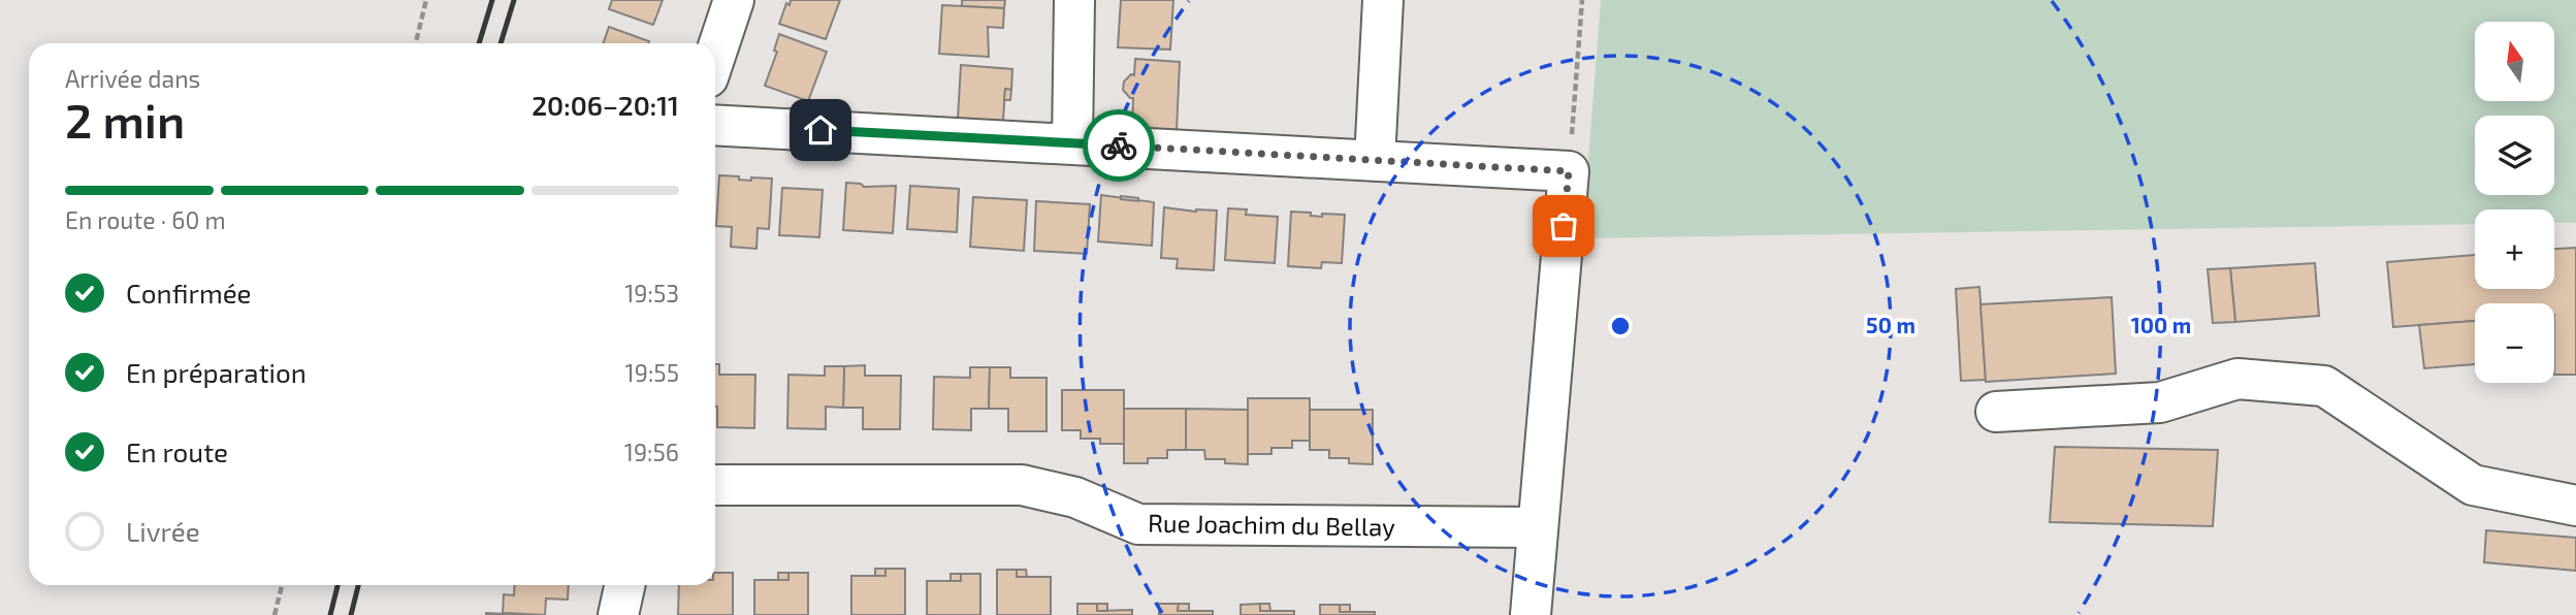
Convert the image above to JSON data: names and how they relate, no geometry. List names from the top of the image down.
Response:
{
  "streets": {
    "street": ["Rue Joachim du Bellay"]
  },
  "north": "top",
  "page": {
    "map_buttons": ["+", "−"],
    "heading": ["2 min", "Arrivée dans", "20:06–20:11"],
    "bar": "En route · 60 m",
    "list": [
      ["Confirmée", "19:53"],
      ["En préparation", "19:55"],
      ["En route", "19:56"],
      "Livrée"
    ]
  },
  "rings": ["50 m", "100 m"]
}
